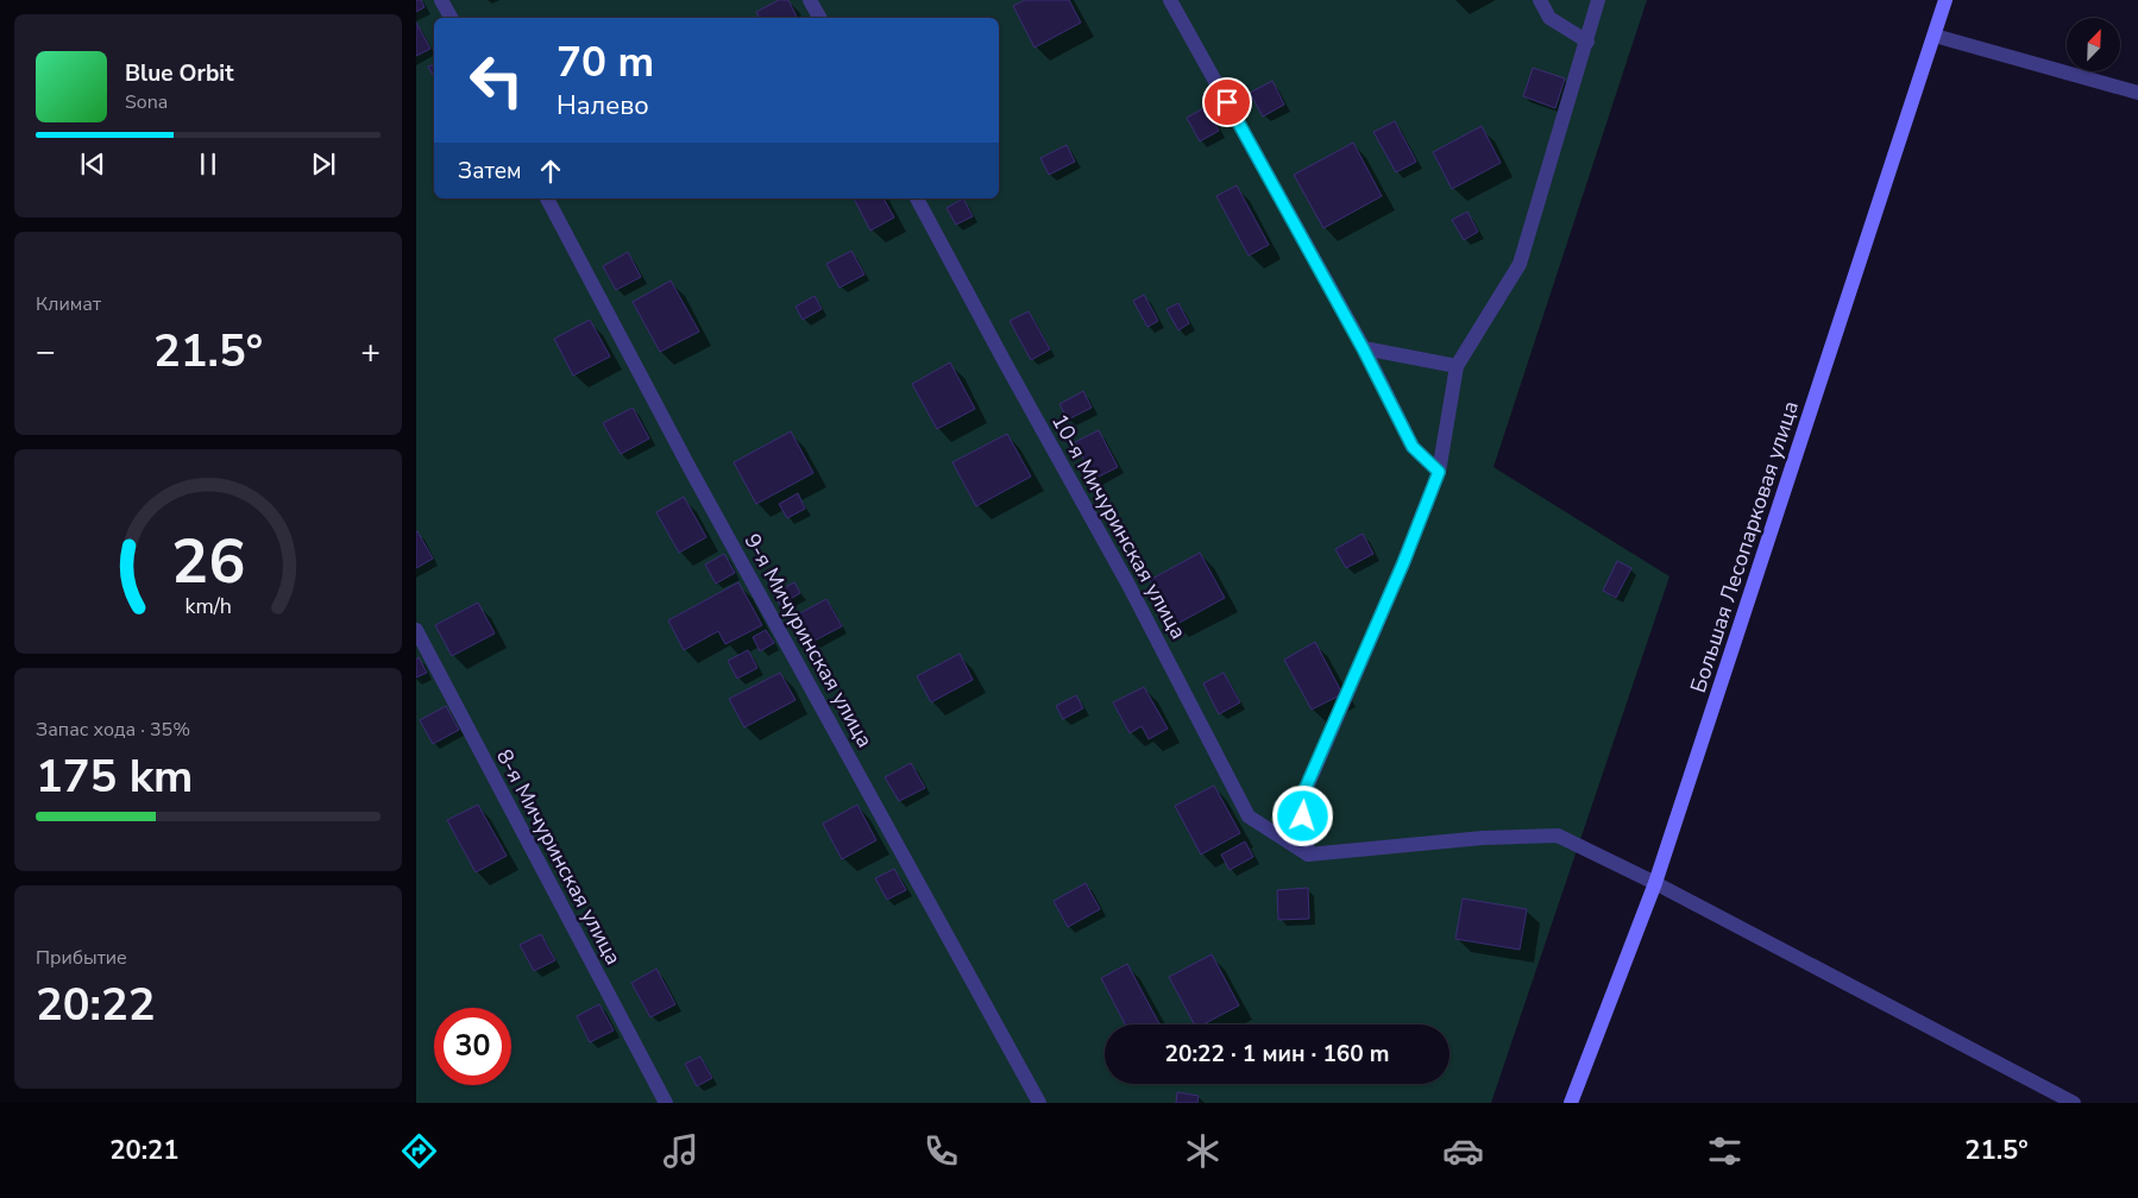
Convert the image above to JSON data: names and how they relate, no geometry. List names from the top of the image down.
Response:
{
  "streets": {
    "main road": ["Большая Лесопарковая улица"],
    "street": ["10-я Мичуринская улица", "9-я Мичуринская улица", "8-я Мичуринская улица"]
  },
  "north": "top right",
  "page": {
    "turn": ["70 m", "Налево"],
    "song": ["Blue Orbit", "Sona"],
    "then": "Затем",
    "tile": [
      "Климат",
      ["Запас хода · 35%", "175 km"],
      ["Прибытие", "20:22"]
    ],
    "heat": ["−", "21.5°", "+"],
    "limit": "30",
    "trip": "20:22 · 1 мин · 160 m",
    "tabs": ["20:21", "21.5°"],
    "gauge": ["26", "km/h"]
  }
}
